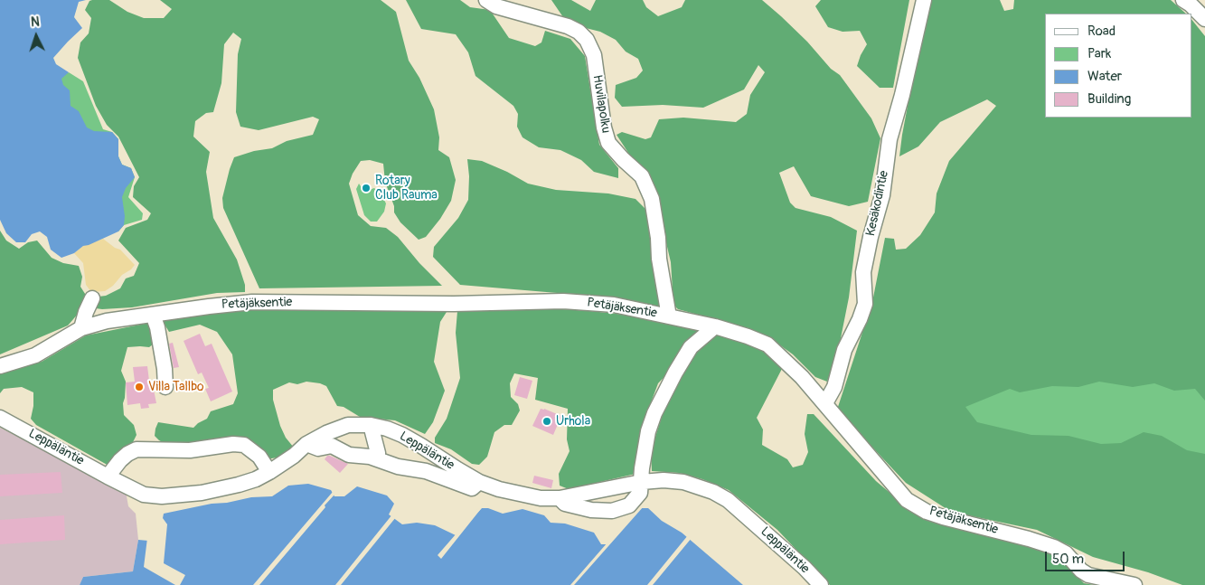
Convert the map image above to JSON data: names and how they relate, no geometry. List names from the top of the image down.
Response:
{
  "streets": {
    "street": [
      "Huvilapolku",
      "Kesäkodintie",
      "Petäjäksentie",
      "Leppäläntie"
    ]
  },
  "crossings": [
    ["Huvilapolku", "Petäjäksentie"],
    ["Kesäkodintie", "Petäjäksentie"]
  ],
  "places": ["Rotary Club Rauma", "Villa Tallbo", "Urhola"],
  "legend": [
    "Road",
    "Park",
    "Water",
    "Building"
  ],
  "scale_bar": "50 m",
  "north": "top"
}
